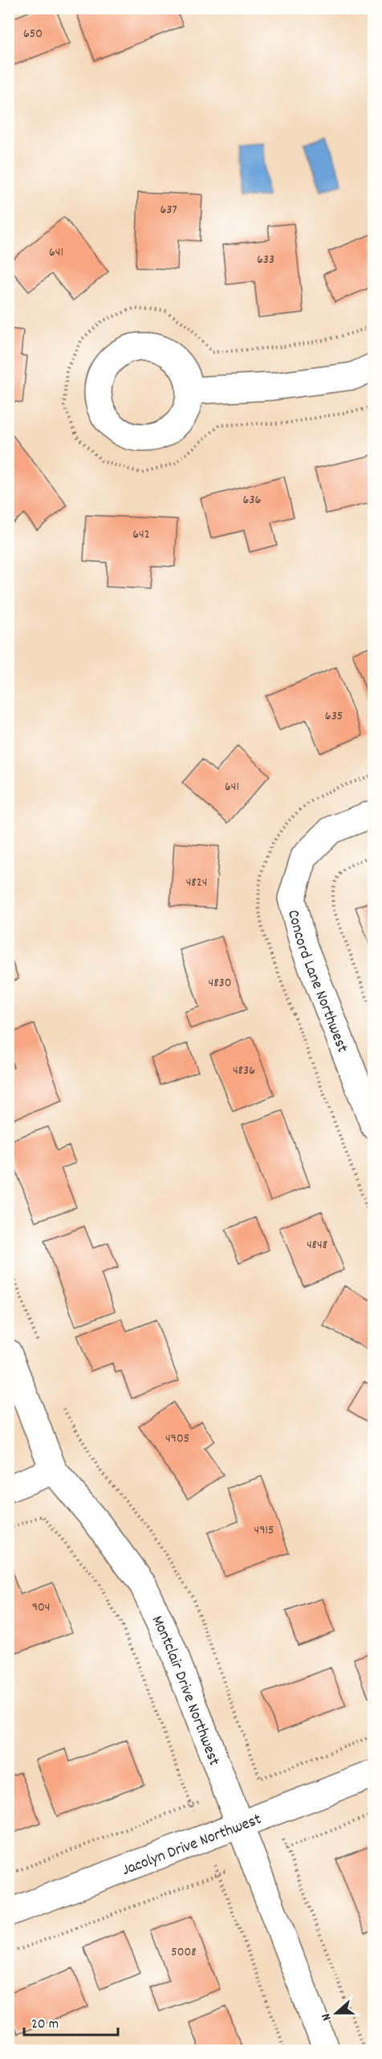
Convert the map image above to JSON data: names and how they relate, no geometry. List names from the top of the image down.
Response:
{
  "streets": {
    "street": ["Concord Lane Northwest", "Montclair Drive Northwest", "Jacolyn Drive Northwest"]
  },
  "crossings": [
    ["Montclair Drive Northwest", "Jacolyn Drive Northwest"]
  ],
  "house_numbers": [
    "650",
    "637",
    "641",
    "633",
    "636",
    "642",
    "635",
    "641",
    "4824",
    "4830",
    "4836",
    "4848",
    "4905",
    "4915",
    "904",
    "5008"
  ],
  "scale_bar": "20 m",
  "north": "left"
}
